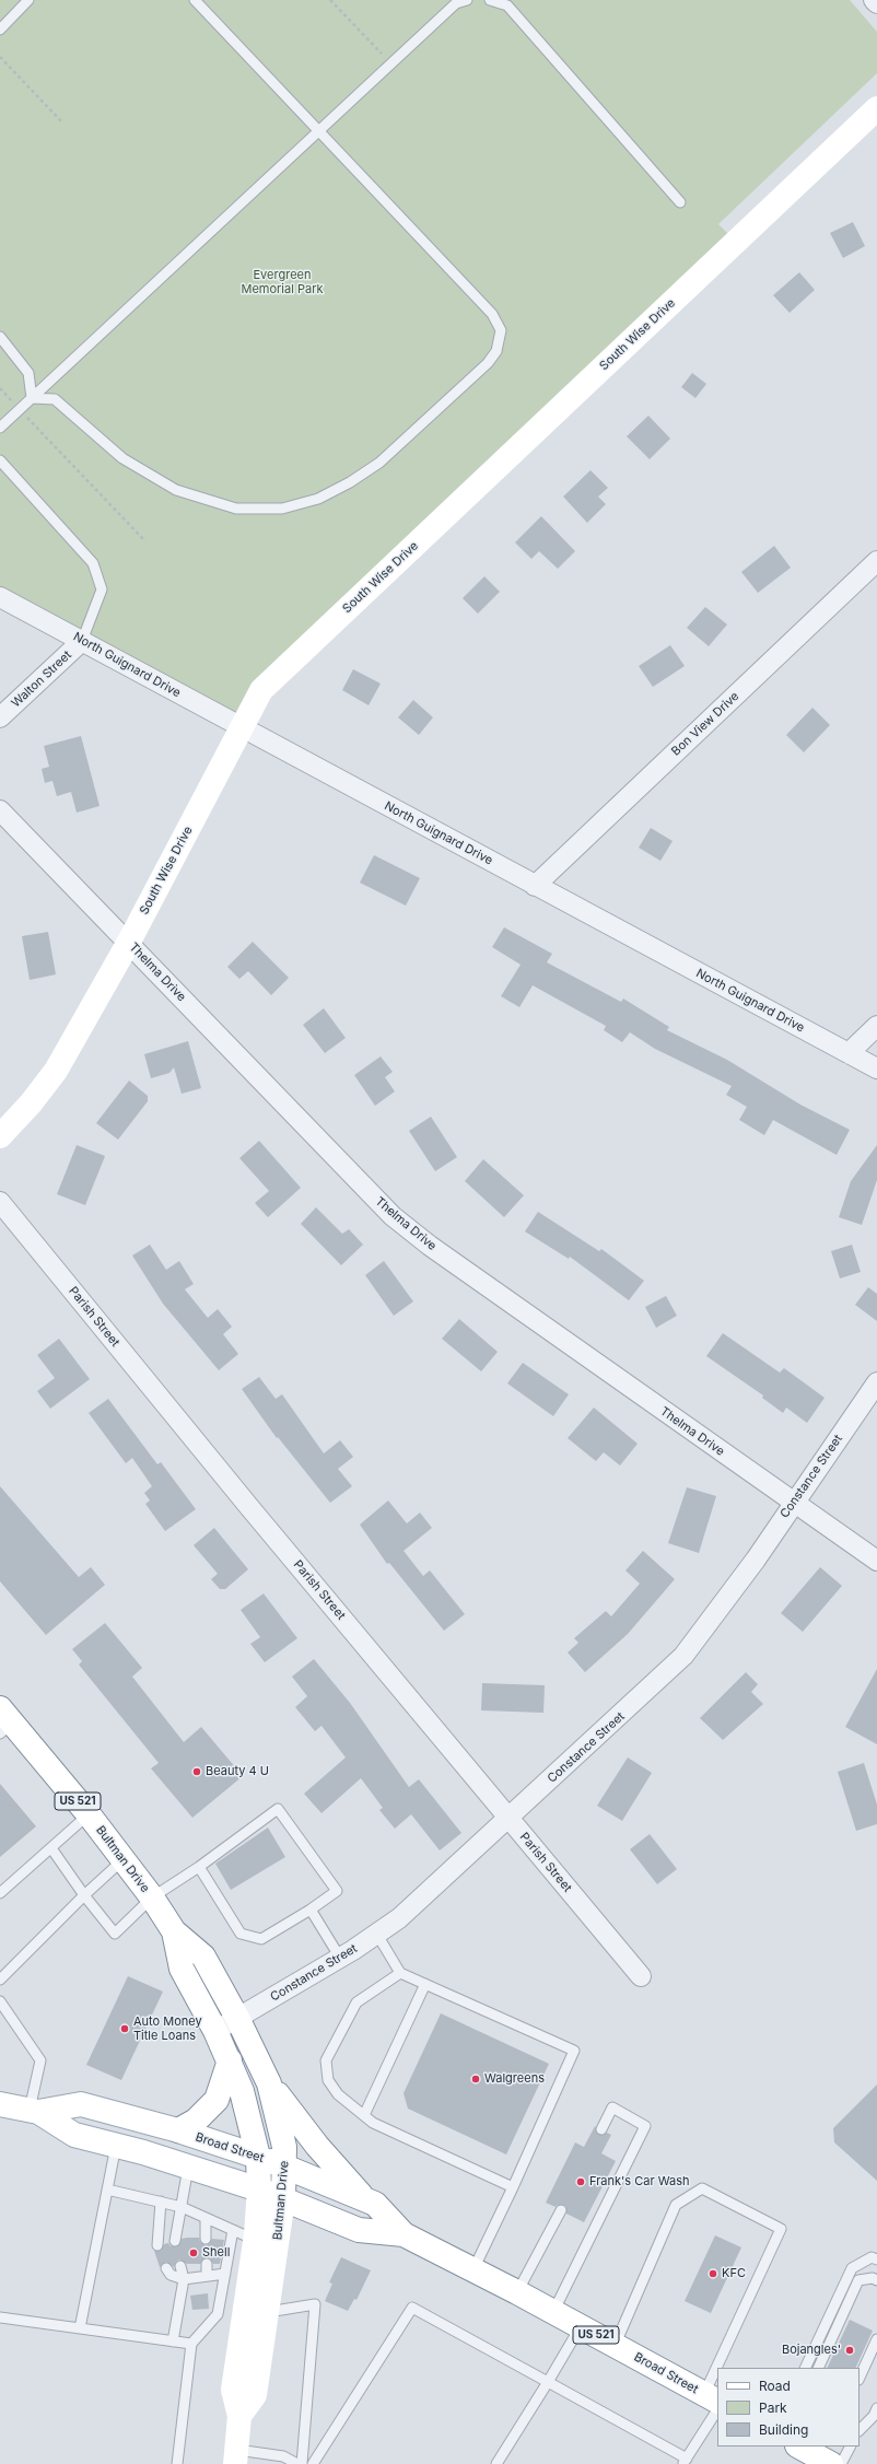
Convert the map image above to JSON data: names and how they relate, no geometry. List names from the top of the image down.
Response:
{
  "streets": {
    "main road": [
      "South Wise Drive",
      "US 521",
      "Bultman Drive",
      "Broad Street"
    ],
    "street": [
      "North Guignard Drive",
      "Walton Street",
      "Bon View Drive",
      "Thelma Drive",
      "Parish Street",
      "Constance Street"
    ]
  },
  "crossings": [
    ["South Wise Drive", "North Guignard Drive"],
    ["South Wise Drive", "Thelma Drive"],
    ["North Guignard Drive", "Walton Street"],
    ["North Guignard Drive", "Bon View Drive"],
    ["Thelma Drive", "Constance Street"],
    ["Parish Street", "Constance Street"],
    ["Constance Street", "Bultman Drive"],
    ["US 521", "Bultman Drive"],
    ["US 521", "Broad Street"],
    ["Bultman Drive", "Broad Street"]
  ],
  "parks": ["Evergreen Memorial Park"],
  "places": [
    "Beauty 4 U",
    "Auto Money Title Loans",
    "Walgreens",
    "Frank's Car Wash",
    "Shell",
    "KFC",
    "Bojangles'"
  ],
  "legend": ["Road", "Park", "Building"]
}
